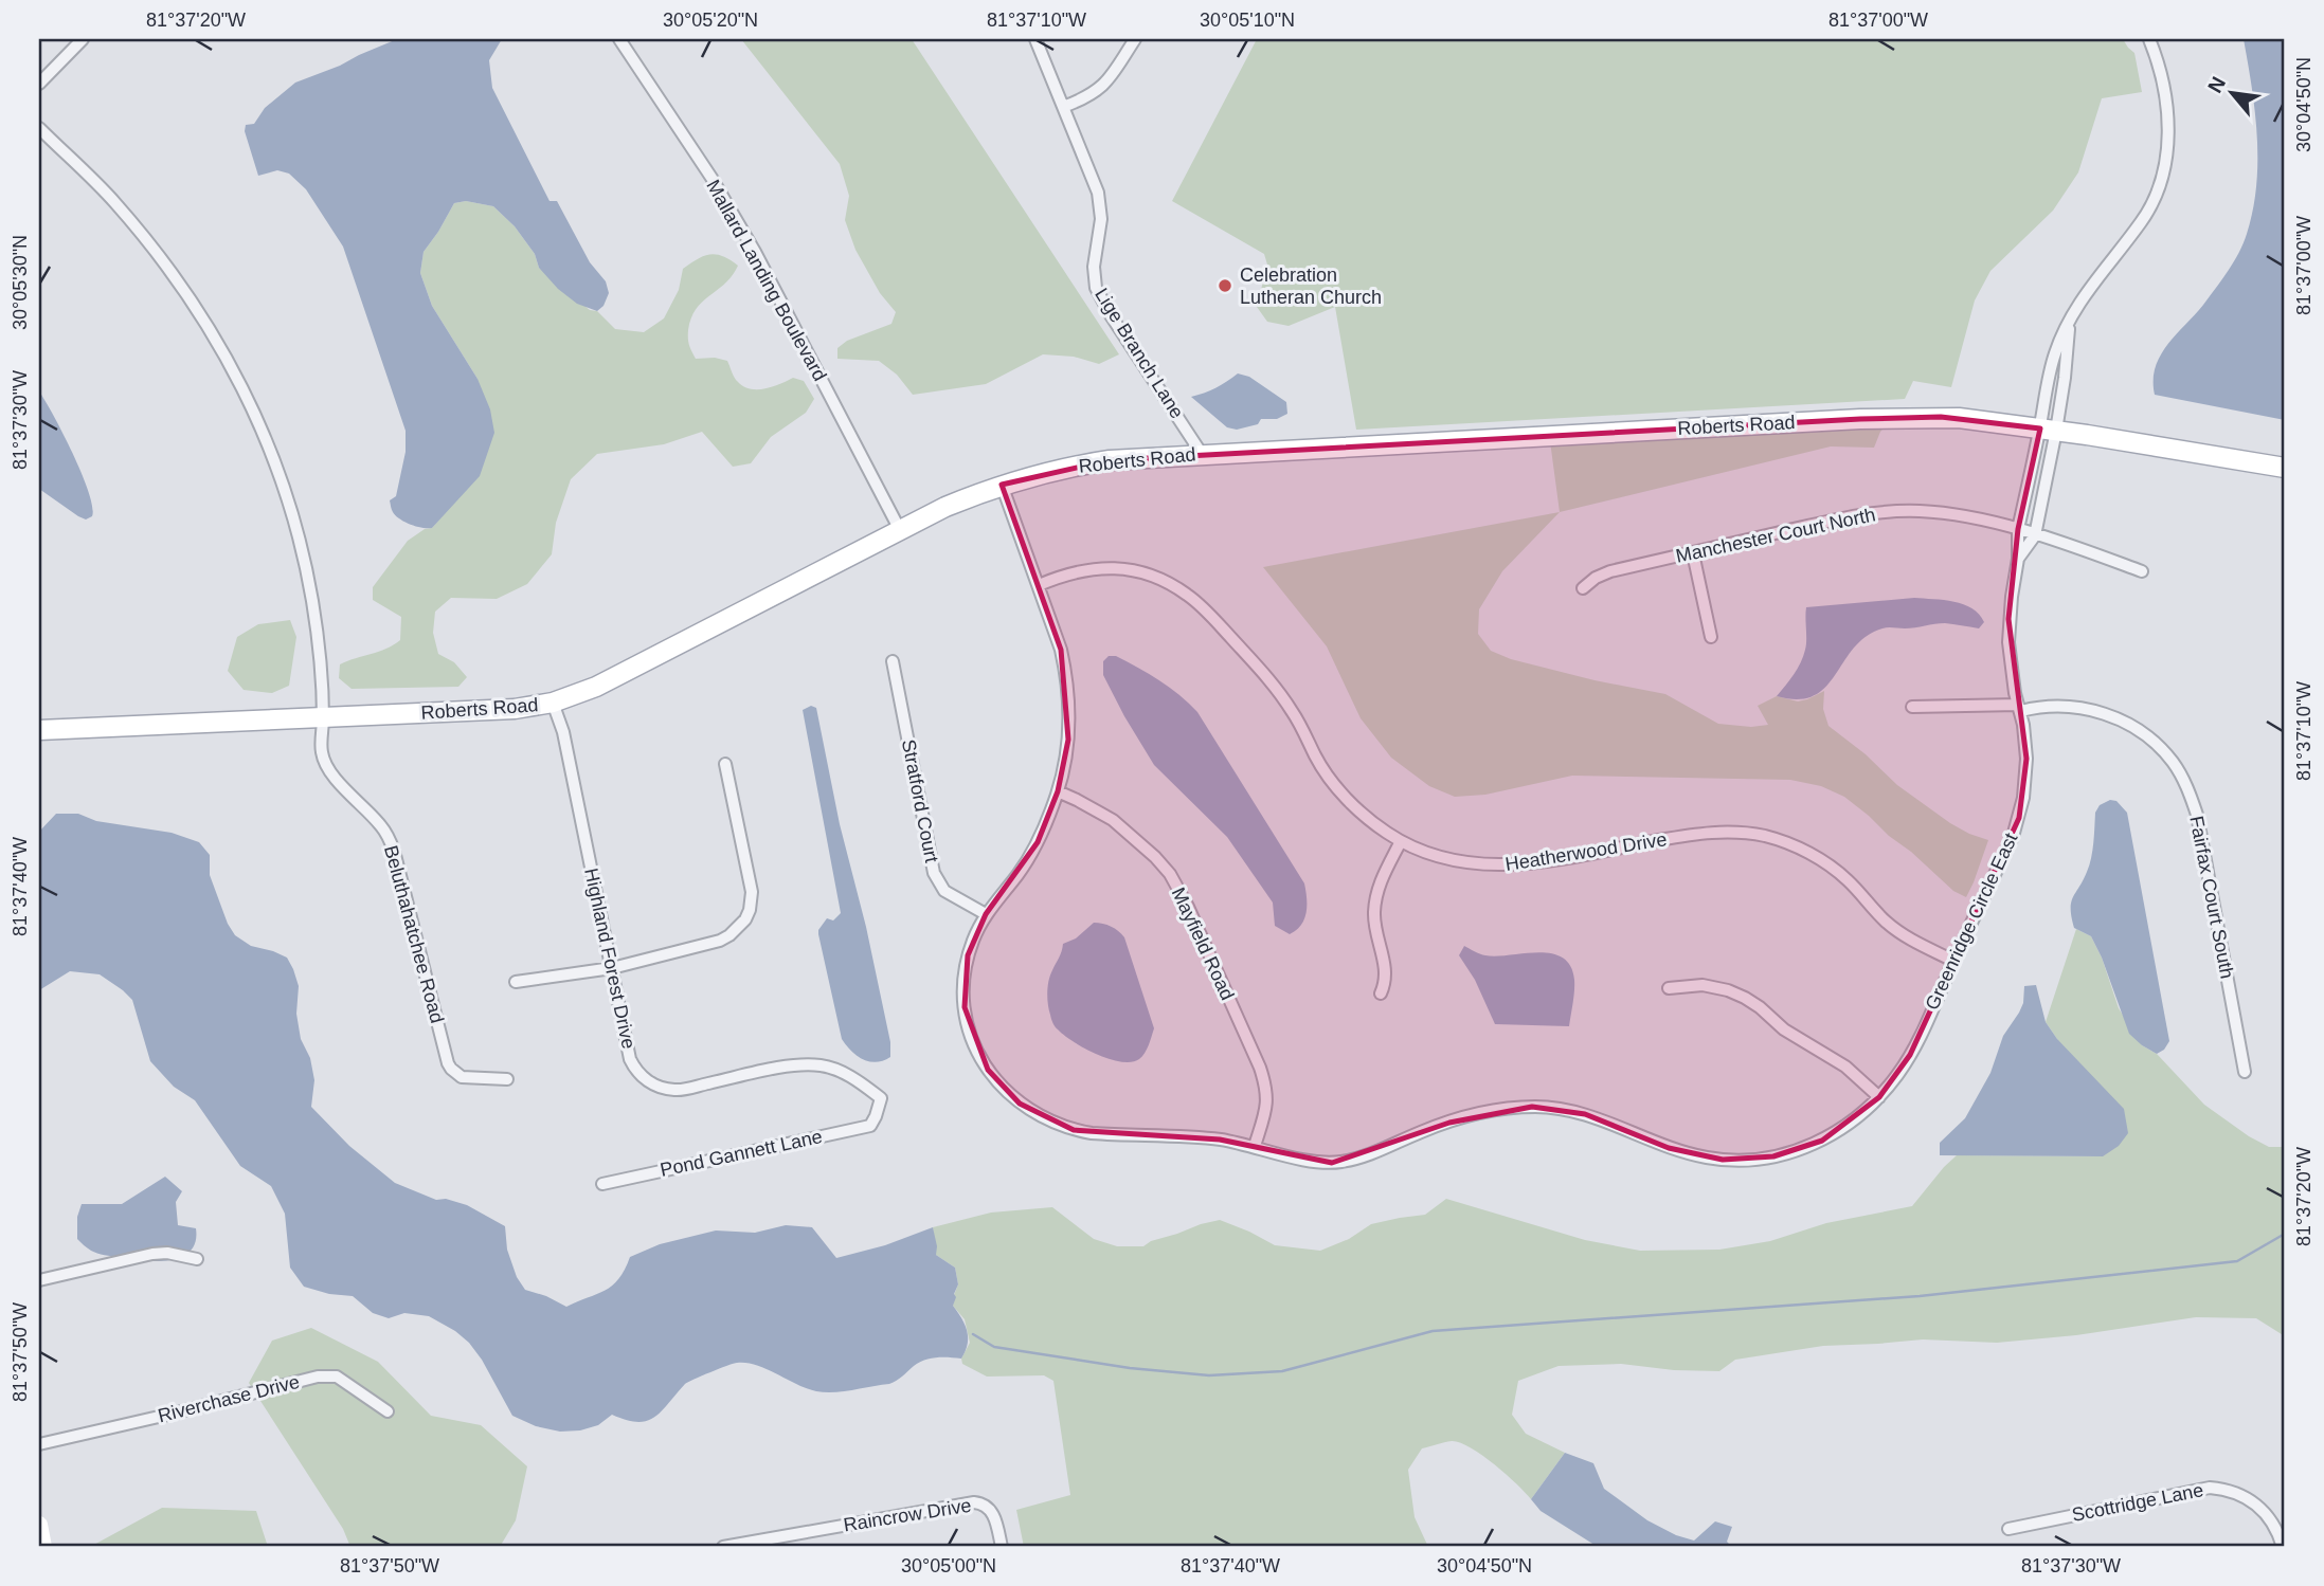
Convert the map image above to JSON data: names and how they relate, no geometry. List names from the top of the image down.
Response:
{
  "streets": {
    "main road": ["Roberts Road"],
    "street": [
      "Mallard Landing Boulevard",
      "Lige Branch Lane",
      "Manchester Court North",
      "Stratford Court",
      "Heatherwood Drive",
      "Fairfax Court South",
      "Greenridge Circle East",
      "Beluthahatchee Road",
      "Mayfield Road",
      "Highland Forest Drive",
      "Pond Gannett Lane",
      "Riverchase Drive",
      "Scottridge Lane",
      "Raincrow Drive"
    ]
  },
  "crossings": [
    ["Mallard Landing Boulevard", "Roberts Road"],
    ["Lige Branch Lane", "Roberts Road"],
    ["Roberts Road", "Greenridge Circle East"],
    ["Roberts Road", "Beluthahatchee Road"],
    ["Roberts Road", "Highland Forest Drive"],
    ["Manchester Court North", "Greenridge Circle East"],
    ["Stratford Court", "Greenridge Circle East"],
    ["Heatherwood Drive", "Greenridge Circle East"],
    ["Fairfax Court South", "Greenridge Circle East"],
    ["Greenridge Circle East", "Mayfield Road"],
    ["Highland Forest Drive", "Pond Gannett Lane"]
  ],
  "places": ["Celebration Lutheran Church"],
  "north": "top left",
  "coordinates": [
    "81°37'20\"W",
    "30°05'20\"N",
    "81°37'10\"W",
    "30°05'10\"N",
    "81°37'00\"W",
    "30°04'50\"N",
    "30°05'30\"N",
    "81°37'30\"W",
    "81°37'40\"W",
    "81°37'50\"W",
    "30°05'00\"N"
  ]
}
